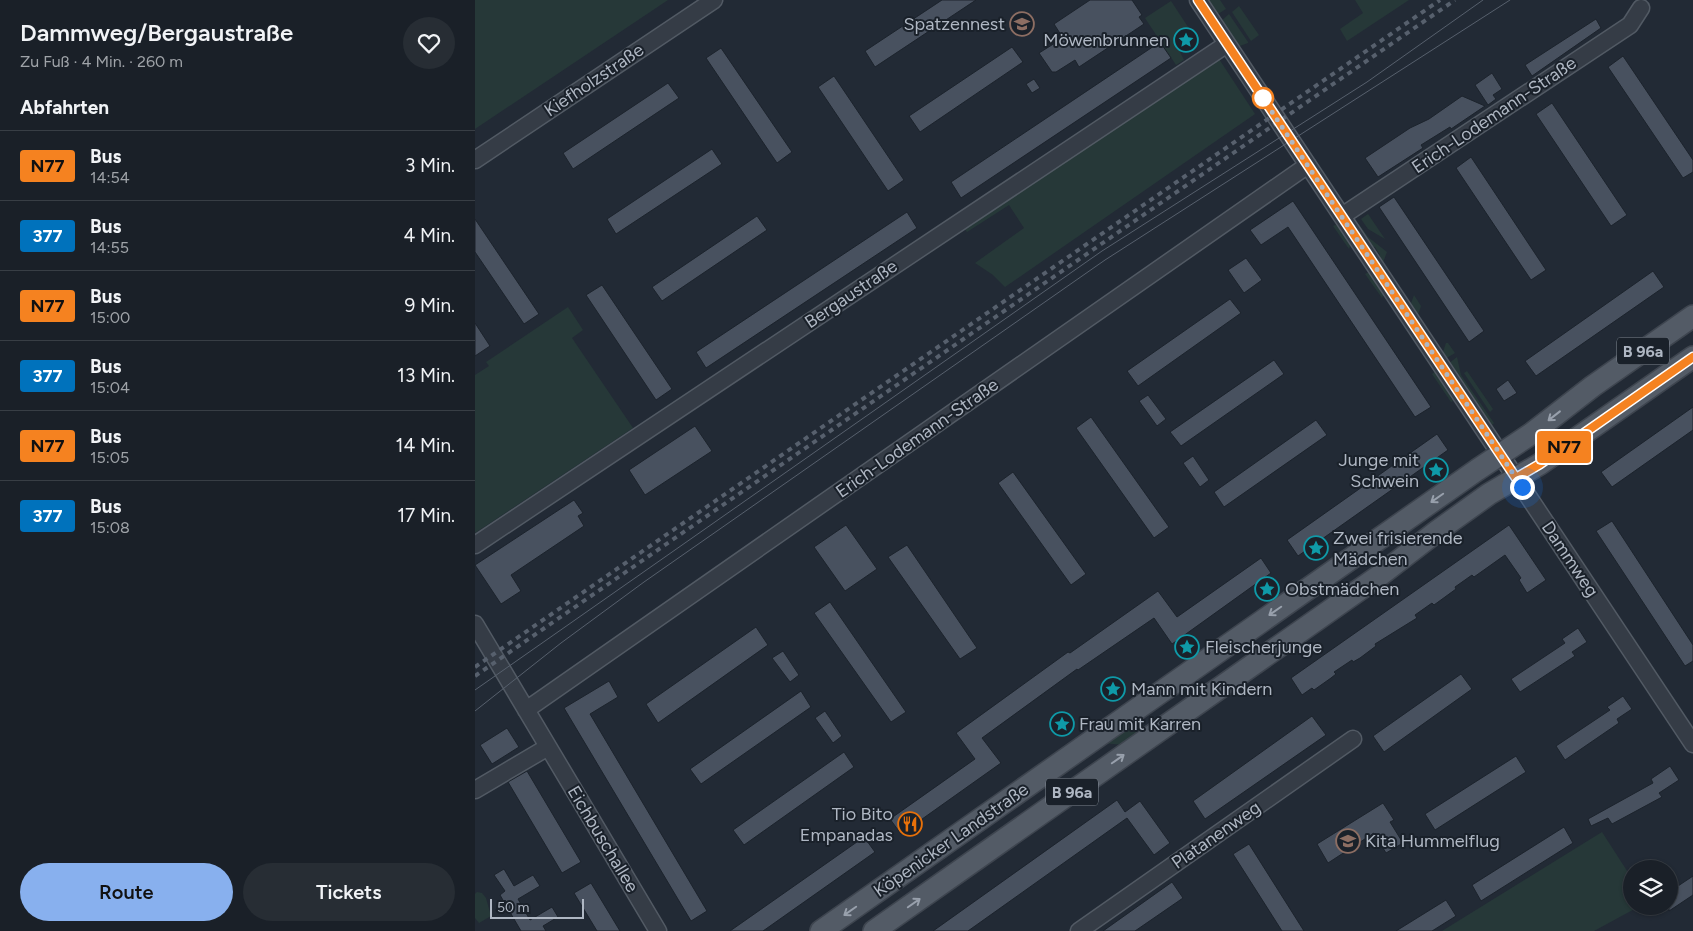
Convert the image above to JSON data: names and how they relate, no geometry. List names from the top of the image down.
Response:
{
  "streets": {
    "main road": ["B 96a", "Köpenicker Landstraße"],
    "street": [
      "Kiefholzstraße",
      "Erich-Lodemann-Straße",
      "Bergaustraße",
      "Dammweg",
      "Platanenweg",
      "Eichbuschallee"
    ]
  },
  "crossings": [
    ["Erich-Lodemann-Straße", "Dammweg"],
    ["Erich-Lodemann-Straße", "Eichbuschallee"],
    ["Bergaustraße", "Dammweg"],
    ["Dammweg", "Köpenicker Landstraße"]
  ],
  "places": {
    "school or university": ["Spatzennest", "Kita Hummelflug"],
    "place": [
      "Möwenbrunnen",
      "Junge mit Schwein",
      "Zwei frisierende Mädchen",
      "Obstmädchen",
      "Fleischerjunge",
      "Mann mit Kindern",
      "Frau mit Karren"
    ],
    "restaurant": ["Tio Bito Empanadas"]
  },
  "lines": ["bus line N77"],
  "scale_bar": "50 m",
  "page": {
    "heading": [
      ["Dammweg/Bergaustraße", "Zu Fuß · 4 Min. · 260 m"],
      "Abfahrten"
    ],
    "on_map": "N77",
    "list": [
      {
        "mark": "N77",
        "name": "Bus",
        "note": "14:54",
        "value": "3 Min."
      },
      {
        "mark": "377",
        "name": "Bus",
        "note": "14:55",
        "value": "4 Min."
      },
      {
        "mark": "N77",
        "name": "Bus",
        "note": "15:00",
        "value": "9 Min."
      },
      {
        "mark": "377",
        "name": "Bus",
        "note": "15:04",
        "value": "13 Min."
      },
      {
        "mark": "N77",
        "name": "Bus",
        "note": "15:05",
        "value": "14 Min."
      },
      {
        "mark": "377",
        "name": "Bus",
        "note": "15:08",
        "value": "17 Min."
      }
    ],
    "buttons": ["Route", "Tickets"],
    "scale": "50 m"
  }
}
